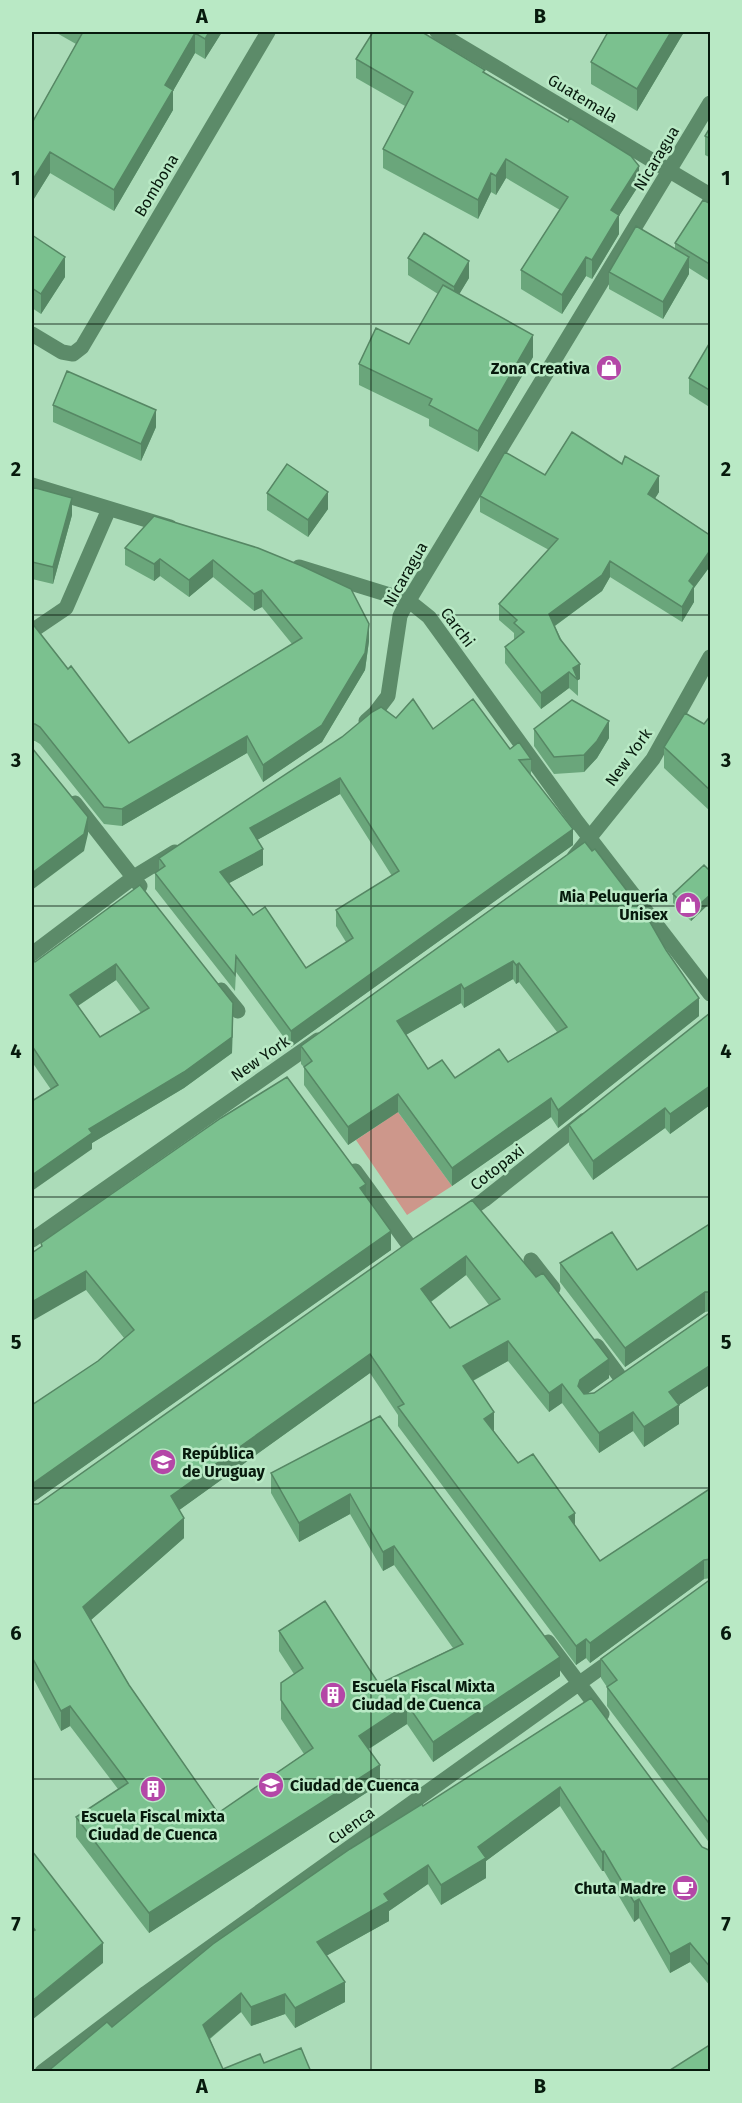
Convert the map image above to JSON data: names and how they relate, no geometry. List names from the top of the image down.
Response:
{
  "streets": {
    "street": [
      "Guatemala",
      "Nicaragua",
      "Bombona",
      "Carchi",
      "New York",
      "Cotopaxi",
      "Cuenca"
    ]
  },
  "crossings": [
    ["Guatemala", "Nicaragua"],
    ["Nicaragua", "Carchi"],
    ["Carchi", "New York"]
  ],
  "places": {
    "shop": ["Zona Creativa", "Mia Peluquería Unisex"],
    "school or university": ["República de Uruguay", "Ciudad de Cuenca"],
    "building": ["Escuela Fiscal Mixta Ciudad de Cuenca", "Escuela Fiscal mixta Ciudad de Cuenca"],
    "cafe": ["Chuta Madre"]
  },
  "grid": {
    "columns": ["A", "B"],
    "rows": [
      "1",
      "2",
      "3",
      "4",
      "5",
      "6",
      "7"
    ]
  }
}
